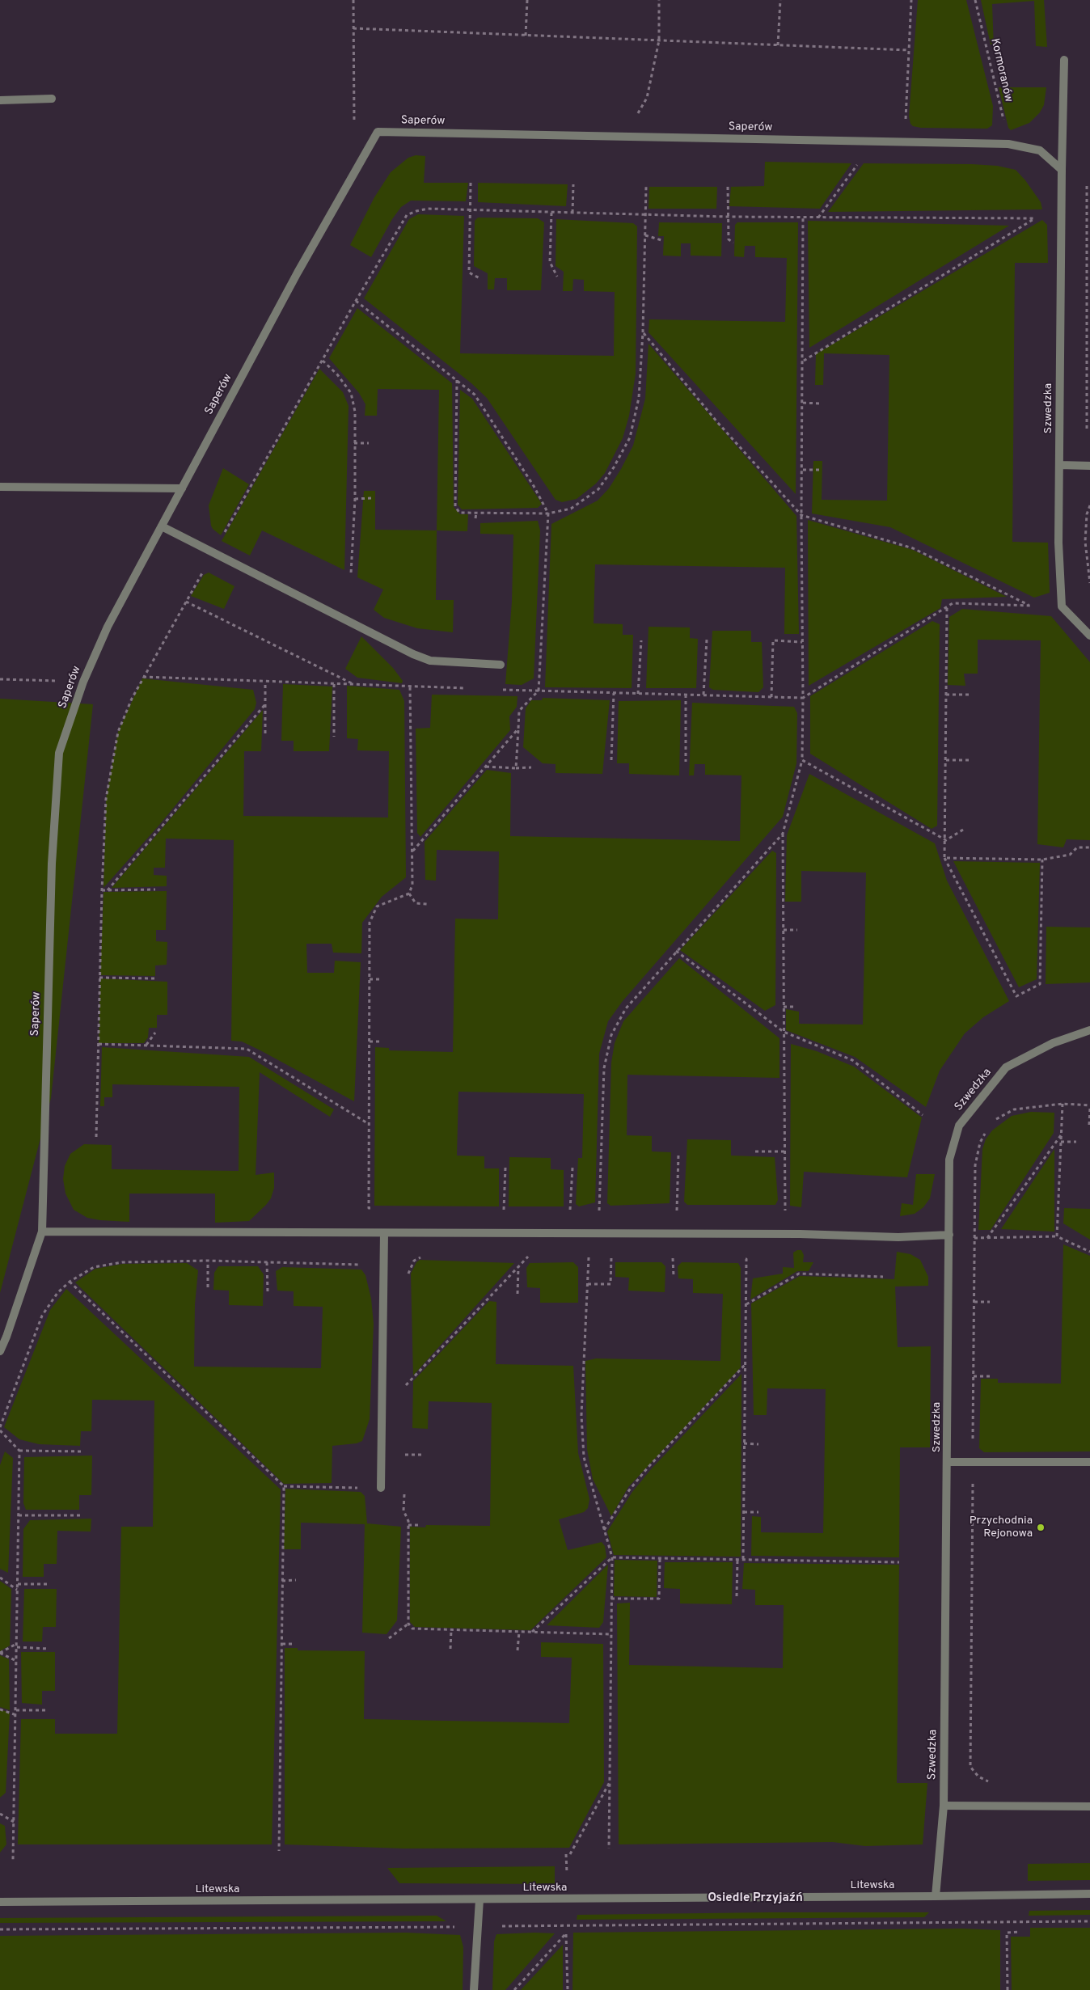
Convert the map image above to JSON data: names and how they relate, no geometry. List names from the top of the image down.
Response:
{
  "streets": {
    "street": ["Saperów", "Szwedzka", "Litewska"],
    "path": ["Kormoranów"]
  },
  "crossings": [
    ["Kormoranów", "Saperów"],
    ["Saperów", "Szwedzka"],
    ["Szwedzka", "Litewska"]
  ],
  "districts": ["Osiedle Przyjaźń"],
  "places": ["Przychodnia Rejonowa"]
}
